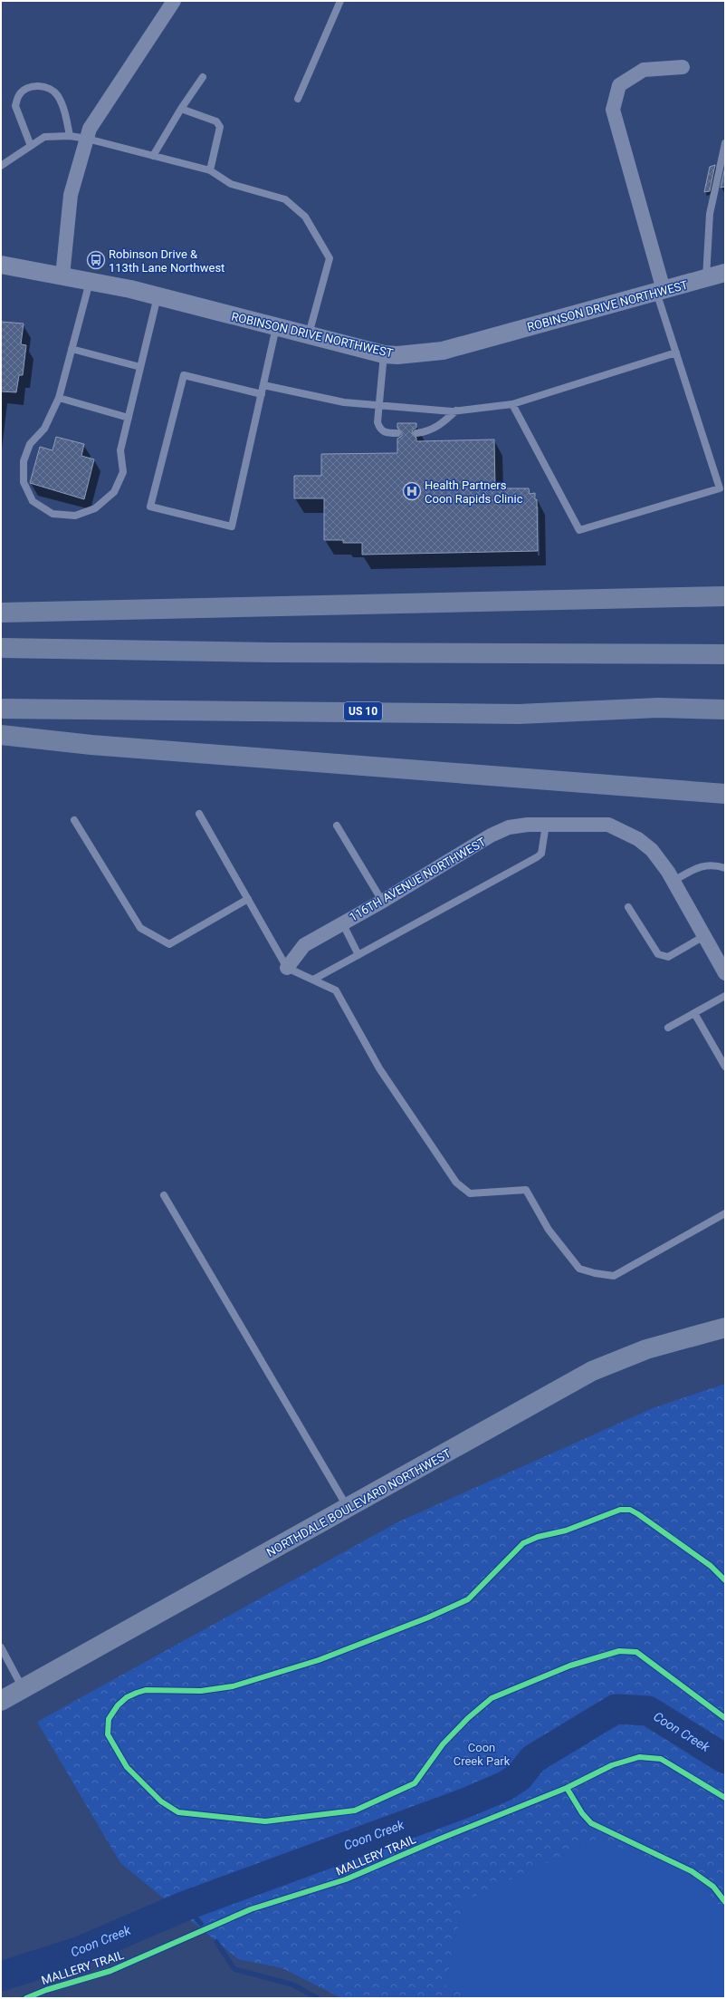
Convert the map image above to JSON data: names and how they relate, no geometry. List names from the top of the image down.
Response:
{
  "streets": {
    "highway": ["US 10"],
    "main road": ["NORTHDALE BOULEVARD NORTHWEST"],
    "street": ["ROBINSON DRIVE NORTHWEST", "116TH AVENUE NORTHWEST"],
    "cycle path": ["MALLERY TRAIL"]
  },
  "water": ["Coon Creek"],
  "parks": ["Coon Creek Park"],
  "places": {
    "bus stop": ["Robinson Drive & 113th Lane Northwest"],
    "hospital": ["Health Partners Coon Rapids Clinic"]
  }
}
